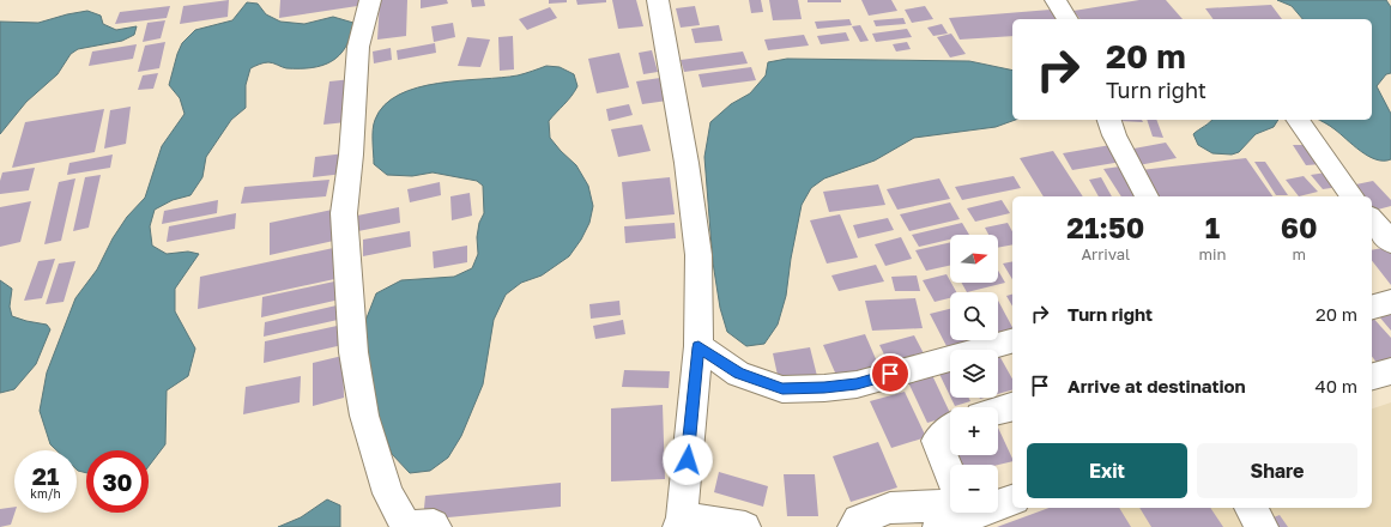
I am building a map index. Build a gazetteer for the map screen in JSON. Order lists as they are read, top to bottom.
{
  "north": "right",
  "page": {
    "turn": ["20 m", "Turn right"],
    "eta": [
      "21:50",
      "Arrival",
      "1",
      "min",
      "60",
      "m"
    ],
    "map_buttons": ["+", "−"],
    "list": [
      {
        "name": "Turn right",
        "value": "20 m"
      },
      {
        "name": "Arrive at destination",
        "value": "40 m"
      }
    ],
    "buttons": ["Exit", "Share"],
    "speed": "21 km/h",
    "limit": "30"
  }
}
